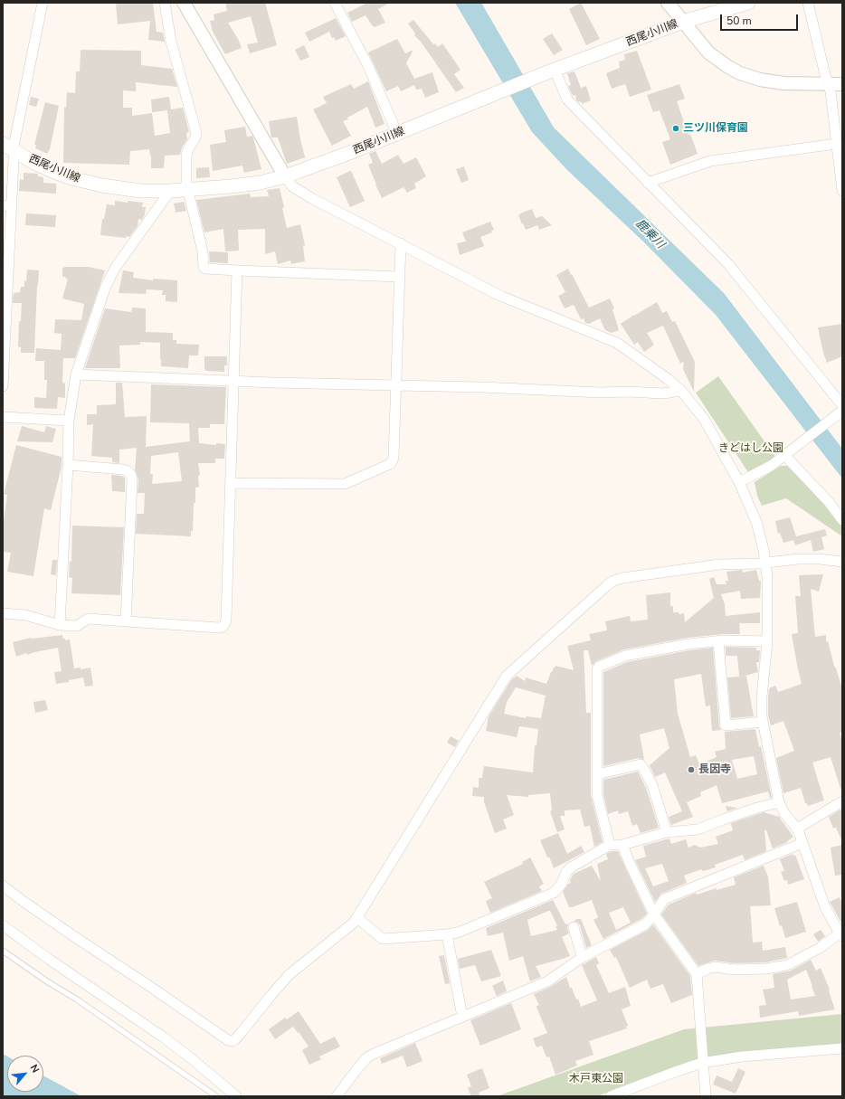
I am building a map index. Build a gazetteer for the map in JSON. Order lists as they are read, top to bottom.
{
  "streets": {
    "main road": ["西尾小川線"]
  },
  "water": ["鹿乗川"],
  "parks": ["きどはし公園", "木戸東公園"],
  "places": ["三ツ川保育園", "長因寺"],
  "scale_bar": "50 m",
  "north": "top right"
}
